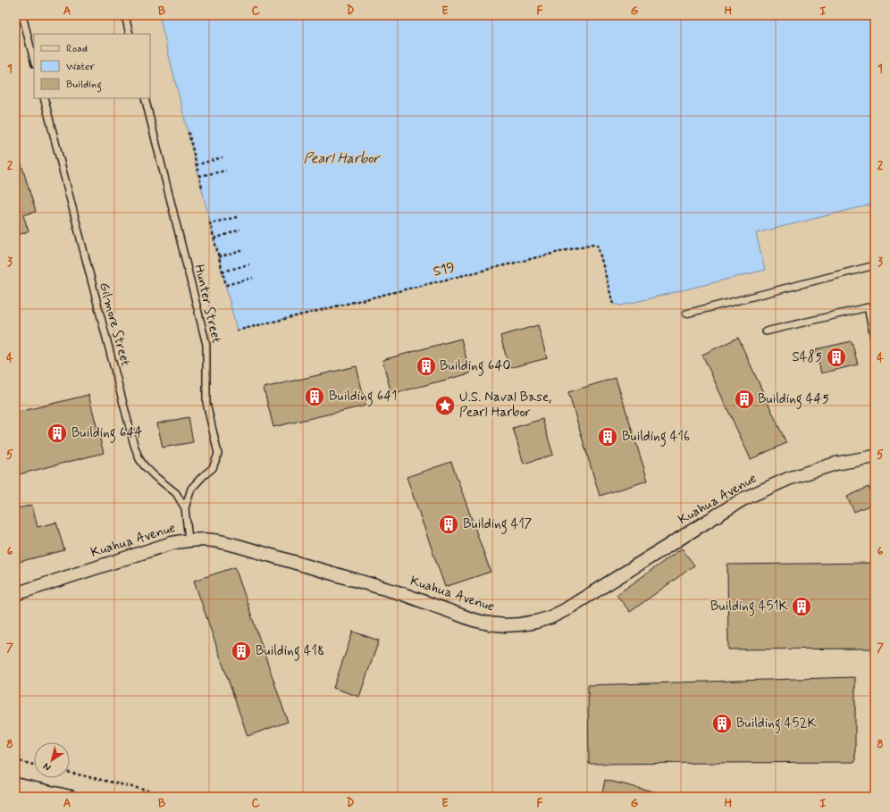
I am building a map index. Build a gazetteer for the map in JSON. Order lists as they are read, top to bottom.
{
  "streets": {
    "street": ["Kuahua Avenue"],
    "lane": ["Hunter Street", "Gilmore Street"],
    "path": ["S19"]
  },
  "crossings": [
    ["Hunter Street", "Gilmore Street"],
    ["Gilmore Street", "Kuahua Avenue"]
  ],
  "water": ["Pearl Harbor"],
  "places": {
    "building": [
      "S485",
      "Building 640",
      "Building 641",
      "Building 445",
      "Building 644",
      "Building 416",
      "Building 417",
      "Building 451K",
      "Building 418",
      "Building 452K"
    ],
    "place": ["U.S. Naval Base, Pearl Harbor"]
  },
  "legend": ["Road", "Water", "Building"],
  "north": "bottom left",
  "grid": {
    "columns": [
      "A",
      "B",
      "C",
      "D",
      "E",
      "F",
      "G",
      "H",
      "I"
    ],
    "rows": [
      "1",
      "2",
      "3",
      "4",
      "5",
      "6",
      "7",
      "8"
    ]
  }
}
